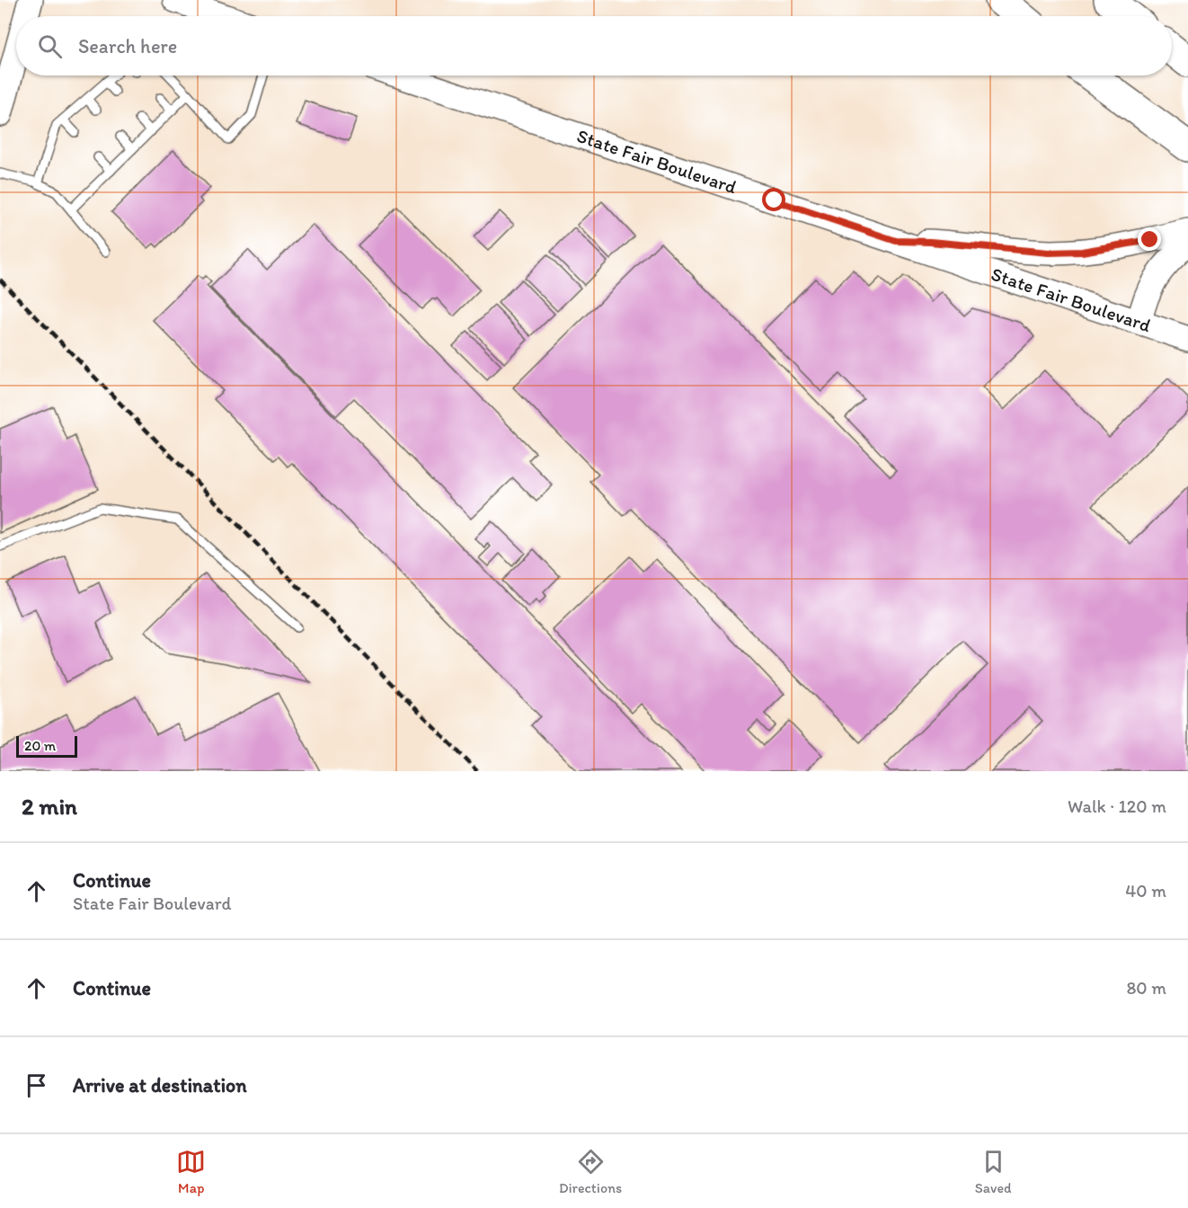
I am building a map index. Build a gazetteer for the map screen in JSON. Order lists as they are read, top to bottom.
{
  "streets": {
    "main road": ["State Fair Boulevard"]
  },
  "scale_bar": "20 m",
  "page": {
    "search": "Search here",
    "scale": "20 m",
    "heading": ["2 min", "Walk · 120 m"],
    "list": [
      ["Continue", "State Fair Boulevard", "40 m"],
      ["Continue", "80 m"],
      "Arrive at destination"
    ],
    "nav": ["Map", "Directions", "Saved"]
  }
}
